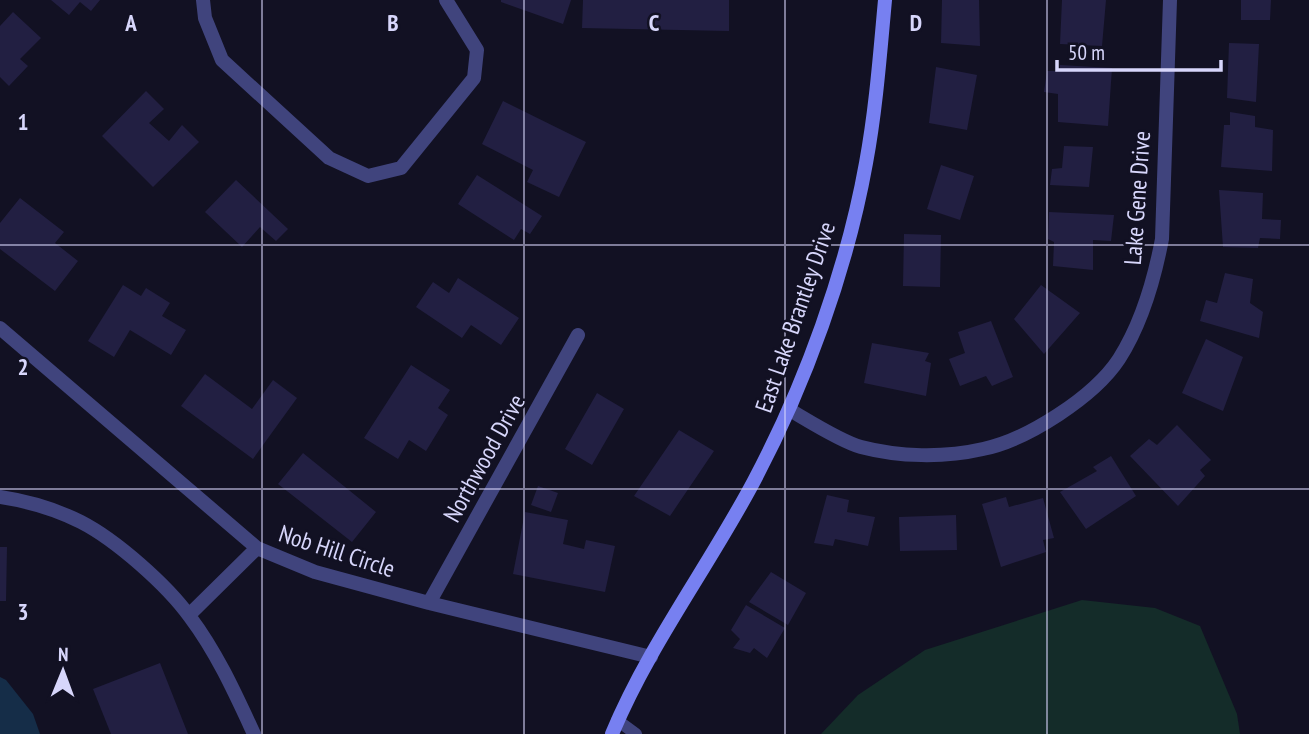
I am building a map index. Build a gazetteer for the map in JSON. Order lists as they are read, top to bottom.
{
  "streets": {
    "street": [
      "Lake Gene Drive",
      "East Lake Brantley Drive",
      "Northwood Drive",
      "Nob Hill Circle"
    ]
  },
  "crossings": [
    ["Lake Gene Drive", "East Lake Brantley Drive"],
    ["East Lake Brantley Drive", "Nob Hill Circle"],
    ["Northwood Drive", "Nob Hill Circle"]
  ],
  "scale_bar": "50 m",
  "north": "top",
  "grid": {
    "columns": [
      "A",
      "B",
      "C",
      "D"
    ],
    "rows": ["1", "2", "3"]
  }
}
